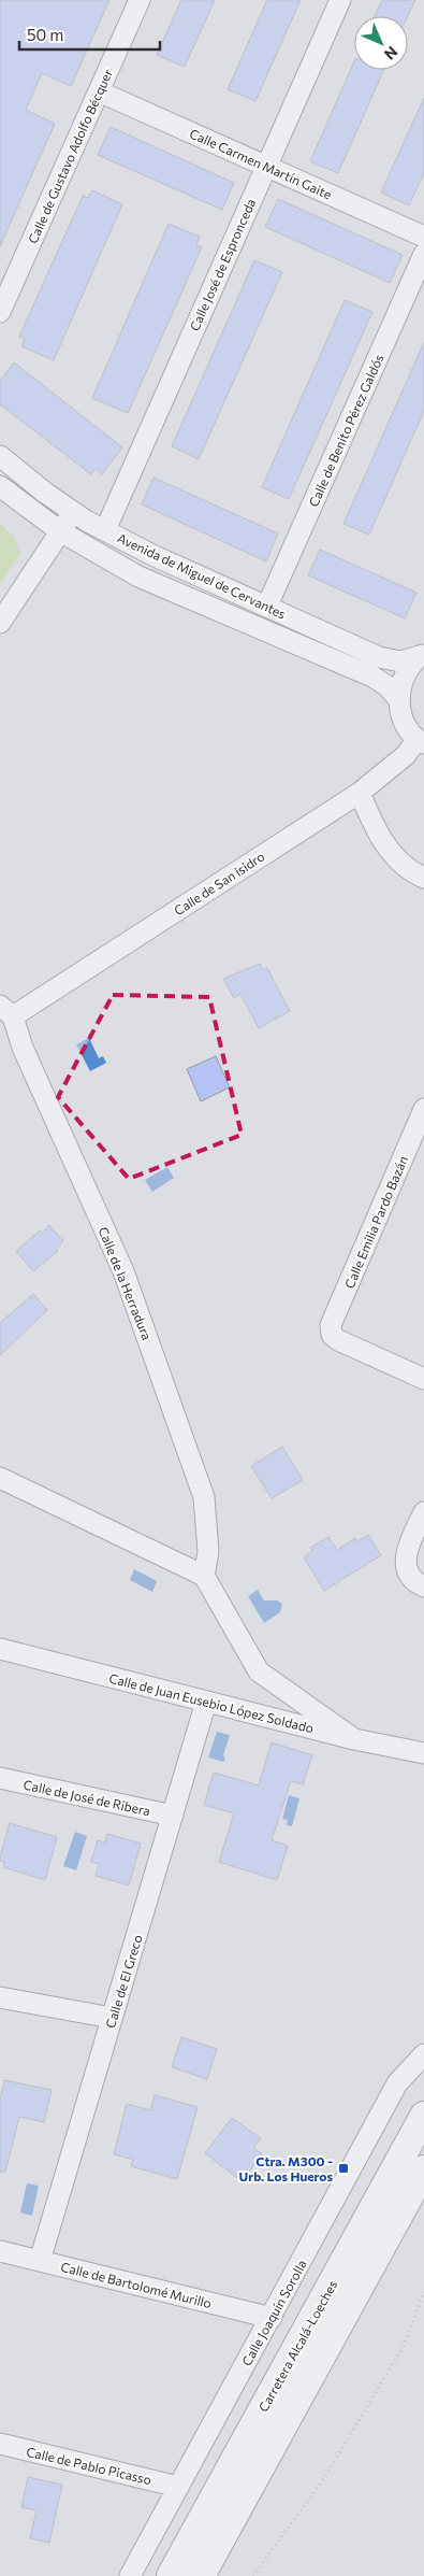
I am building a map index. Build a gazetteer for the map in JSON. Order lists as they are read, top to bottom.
{
  "streets": {
    "main road": ["Carretera Alcalá-Loeches"],
    "street": [
      "Calle de Gustavo Adolfo Bécquer",
      "Calle Carmen Martín Gaite",
      "Calle José de Espronceda",
      "Calle de Benito Pérez Galdós",
      "Avenida de Miguel de Cervantes",
      "Calle de San isidro",
      "Calle Emilia Pardo Bazán",
      "Calle de la Herradura",
      "Calle de Juan Eusebio López Soldado",
      "Calle de José de Ribera",
      "Calle de El Greco",
      "Calle de Bartolomé Murillo",
      "Calle Joaquín Sorolla",
      "Calle de Pablo Picasso"
    ]
  },
  "crossings": [
    ["Calle de Gustavo Adolfo Bécquer", "Calle Carmen Martín Gaite"],
    ["Calle Carmen Martín Gaite", "Calle José de Espronceda"],
    ["Calle José de Espronceda", "Avenida de Miguel de Cervantes"],
    ["Calle de Benito Pérez Galdós", "Avenida de Miguel de Cervantes"],
    ["Calle de San isidro", "Calle de la Herradura"],
    ["Calle de Juan Eusebio López Soldado", "Calle de El Greco"],
    ["Calle de José de Ribera", "Calle de El Greco"],
    ["Calle de El Greco", "Calle de Bartolomé Murillo"],
    ["Calle de Bartolomé Murillo", "Calle Joaquín Sorolla"],
    ["Calle Joaquín Sorolla", "Calle de Pablo Picasso"]
  ],
  "places": {
    "transit": ["Ctra. M300 - Urb. Los Hueros"]
  },
  "scale_bar": "50 m",
  "north": "bottom right"
}
